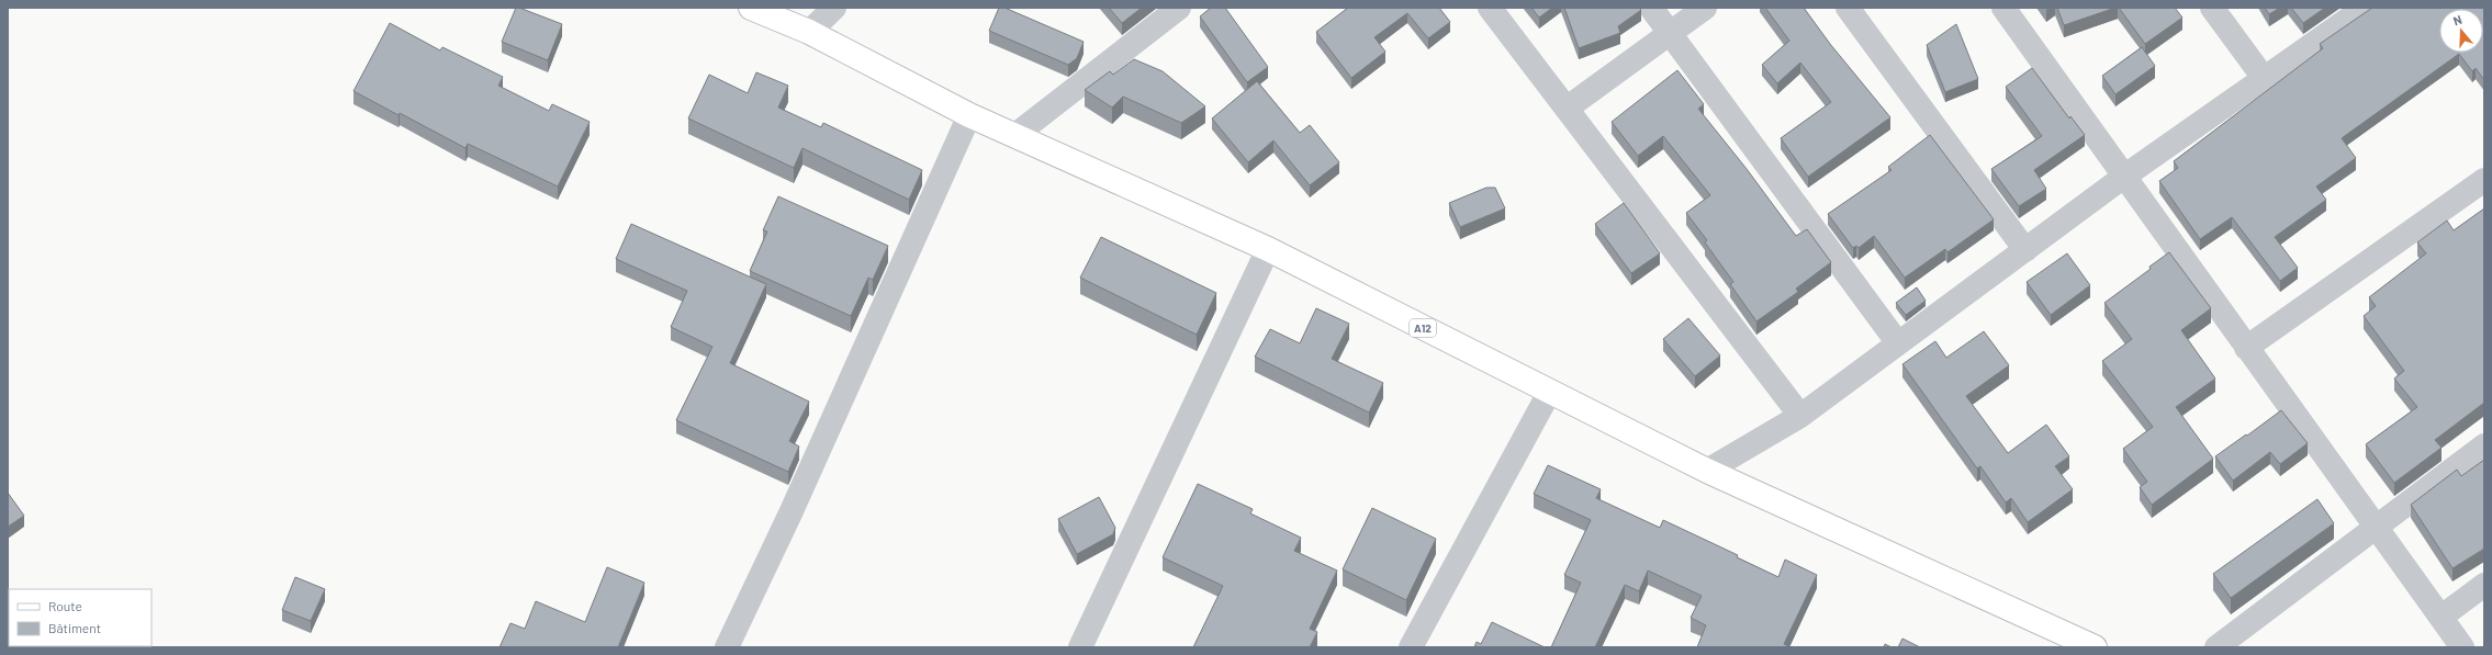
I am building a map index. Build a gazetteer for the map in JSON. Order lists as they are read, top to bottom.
{
  "streets": {
    "main road": ["A12"]
  },
  "legend": ["Route", "Bâtiment"],
  "north": "top"
}
